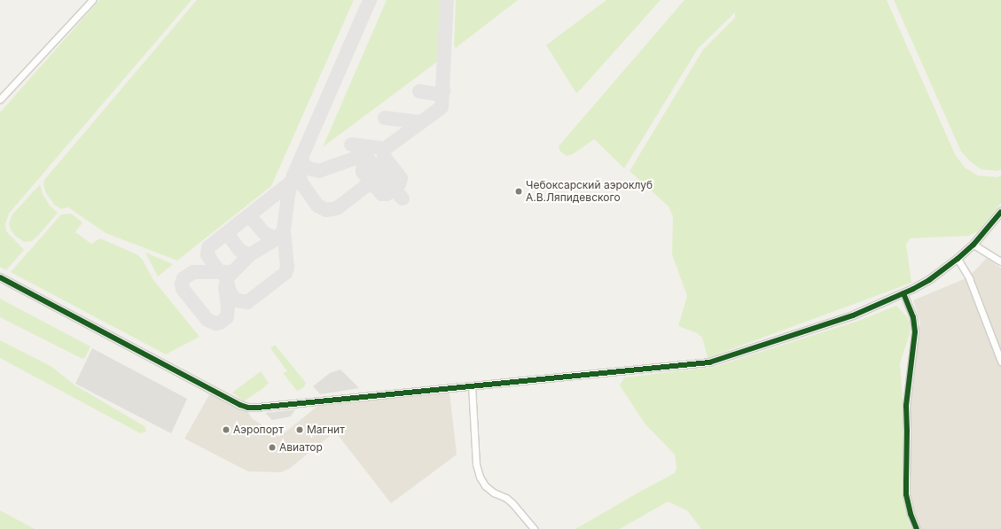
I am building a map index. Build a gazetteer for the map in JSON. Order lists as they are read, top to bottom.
{
  "places": [
    "Чебоксарский аэроклуб А.В.Ляпидевского",
    "Аэропорт",
    "Магнит",
    "Авиатор"
  ]
}
